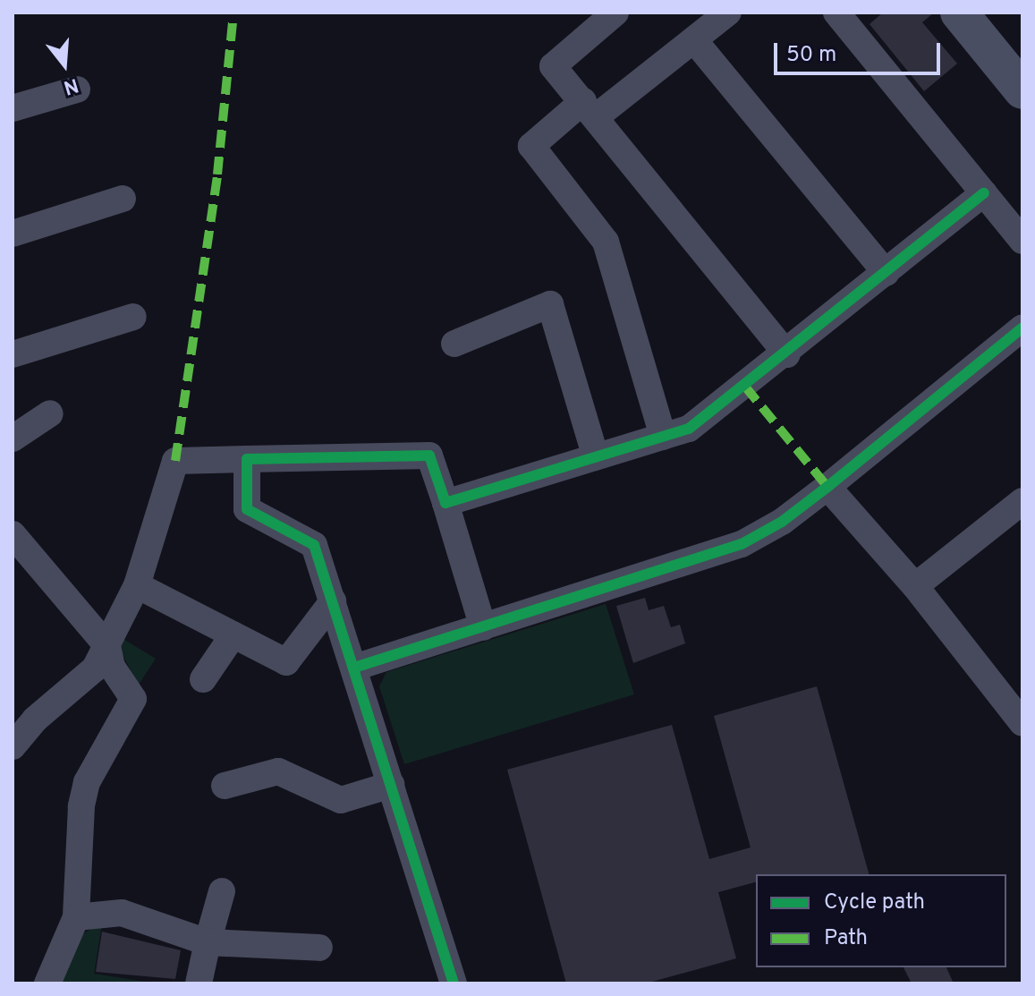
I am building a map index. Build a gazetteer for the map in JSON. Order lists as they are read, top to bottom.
{
  "legend": ["Cycle path", "Path"],
  "scale_bar": "50 m",
  "north": "bottom"
}
